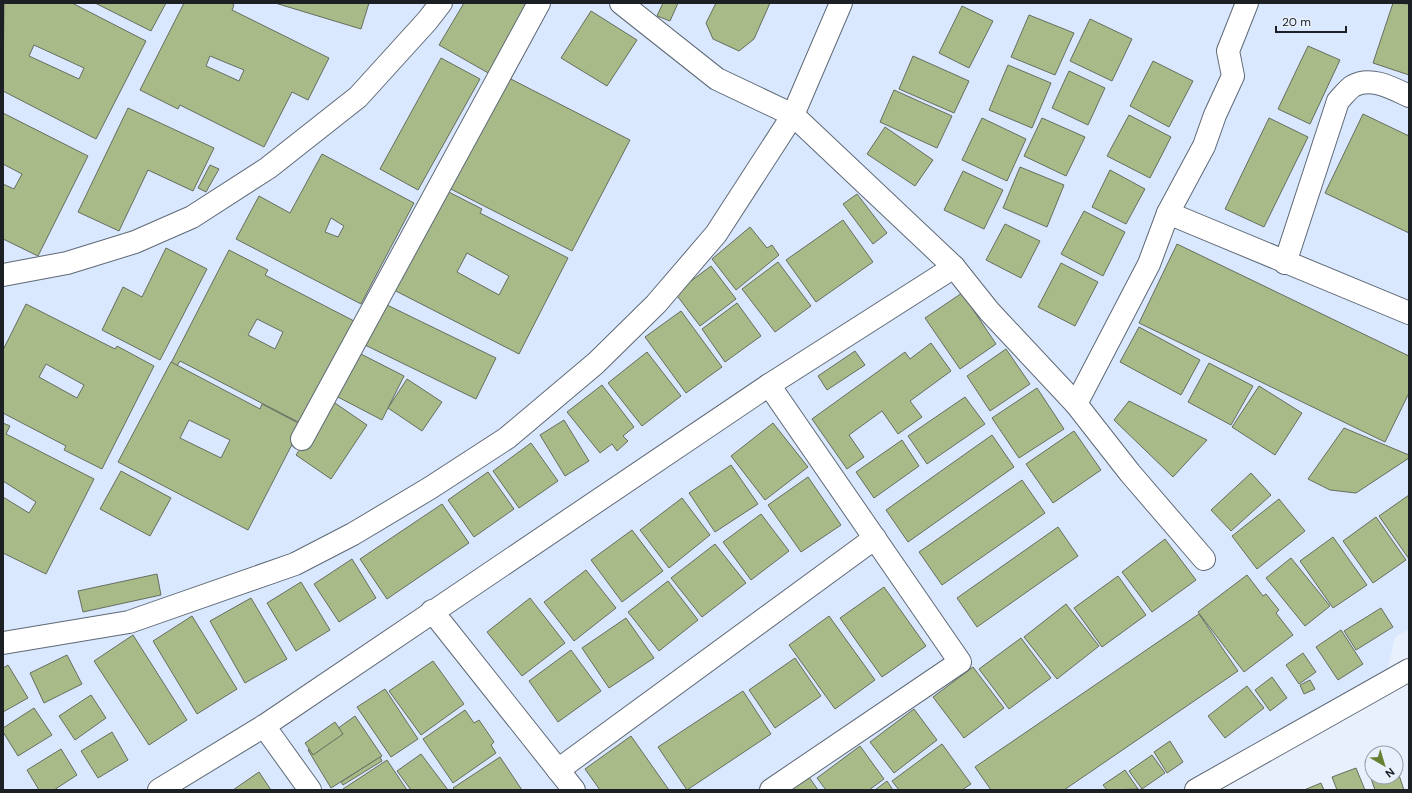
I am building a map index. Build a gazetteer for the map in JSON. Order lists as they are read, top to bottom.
{
  "scale_bar": "20 m",
  "north": "bottom right"
}
